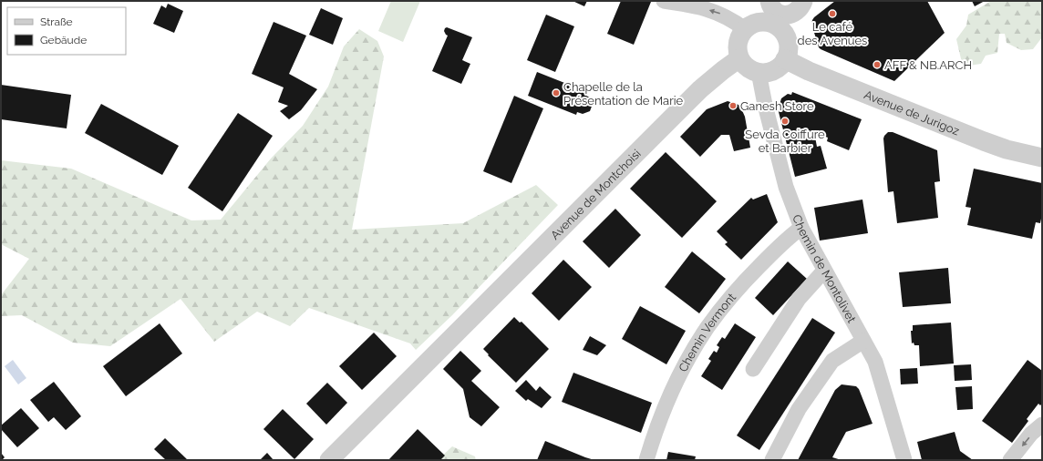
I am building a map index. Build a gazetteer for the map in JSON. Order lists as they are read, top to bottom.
{
  "streets": {
    "street": [
      "Avenue de Jurigoz",
      "Avenue de Montchoisi",
      "Chemin de Montolivet",
      "Chemin Vermont"
    ]
  },
  "crossings": [
    ["Avenue de Jurigoz", "Avenue de Montchoisi"],
    ["Avenue de Jurigoz", "Chemin de Montolivet"],
    ["Avenue de Montchoisi", "Chemin de Montolivet"],
    ["Chemin de Montolivet", "Chemin Vermont"]
  ],
  "places": [
    "Le café des Avenues",
    "AFF & NB.ARCH",
    "Chapelle de la Présentation de Marie",
    "Ganesh Store",
    "Sevda Coiffure et Barbier"
  ],
  "legend": ["Straße", "Gebäude"]
}
